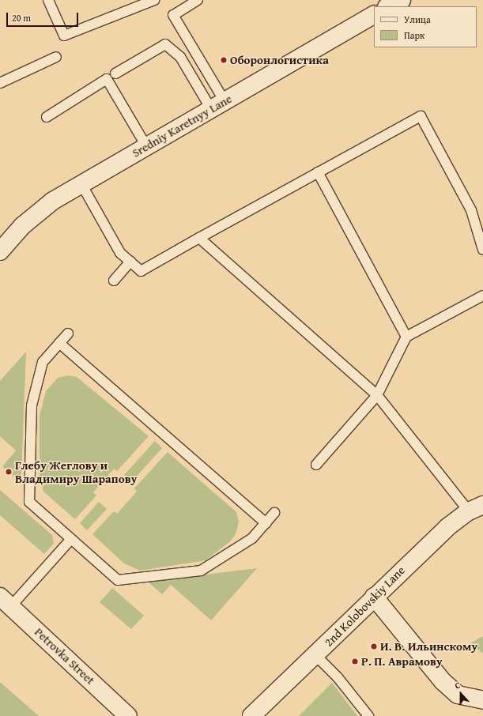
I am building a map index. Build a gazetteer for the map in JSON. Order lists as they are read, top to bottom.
{
  "streets": {
    "street": ["Sredniy Karetnyy Lane", "2nd Kolobovskiy Lane", "Petrovka Street"]
  },
  "places": [
    "Оборонлогистика",
    "Глебу Жеглову и Владимиру Шарапову",
    "И. В. Ильинскому",
    "Р. П. Аврамову"
  ],
  "legend": ["Улица", "Парк"],
  "scale_bar": "20 m",
  "north": "top"
}
